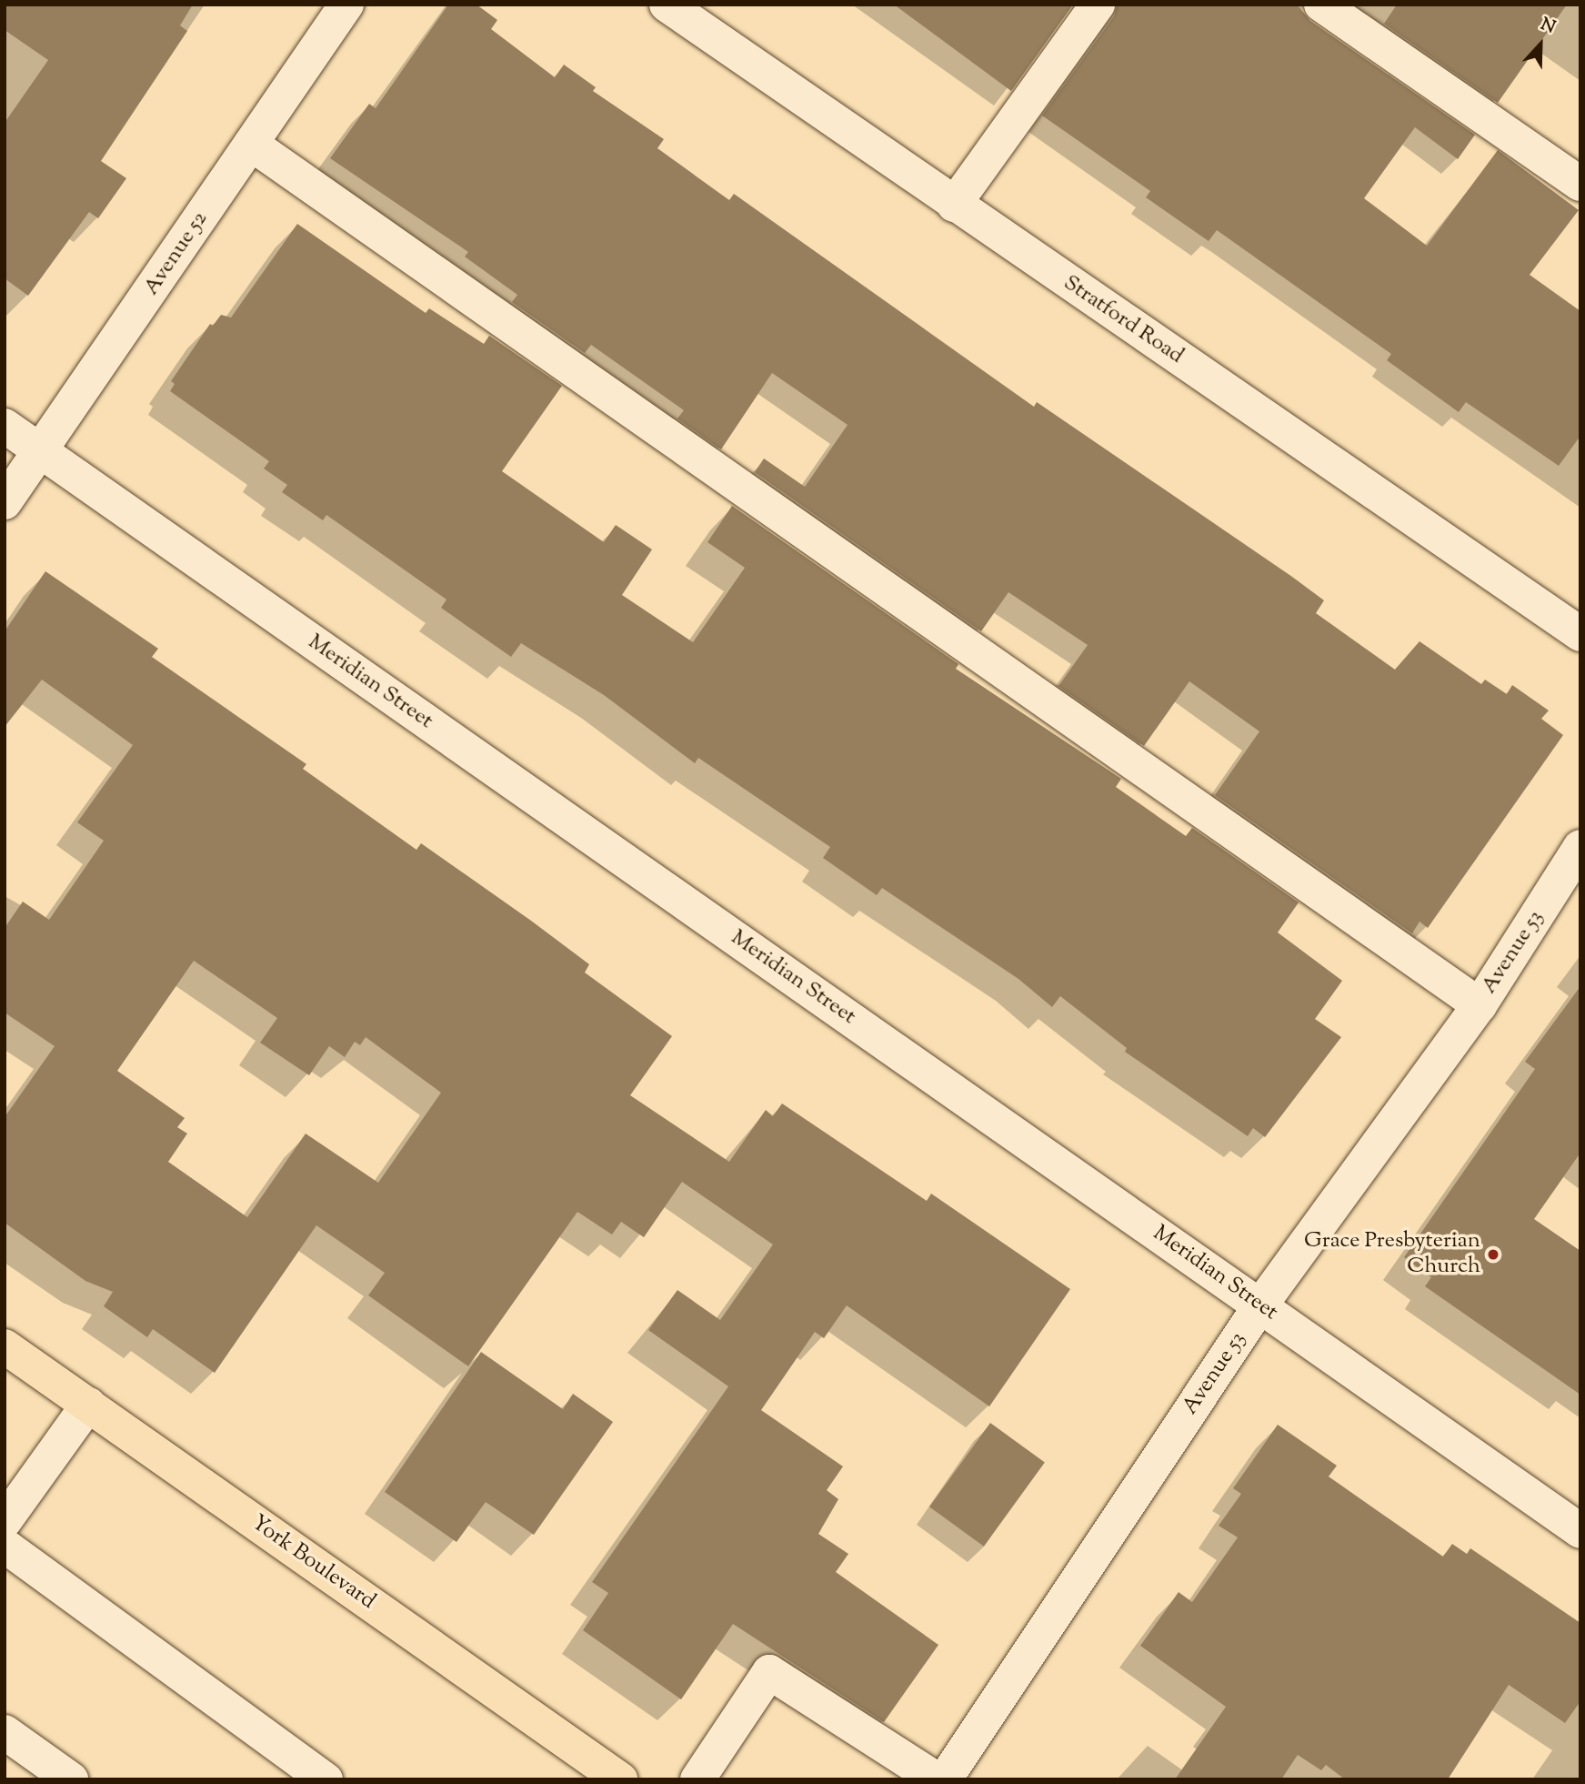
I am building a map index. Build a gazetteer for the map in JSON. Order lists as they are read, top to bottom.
{
  "streets": {
    "main road": ["York Boulevard"],
    "street": [
      "Avenue 52",
      "Stratford Road",
      "Meridian Street",
      "Avenue 53"
    ]
  },
  "crossings": [
    ["Avenue 52", "Meridian Street"],
    ["Meridian Street", "Avenue 53"]
  ],
  "places": ["Grace Presbyterian Church"],
  "north": "top"
}
